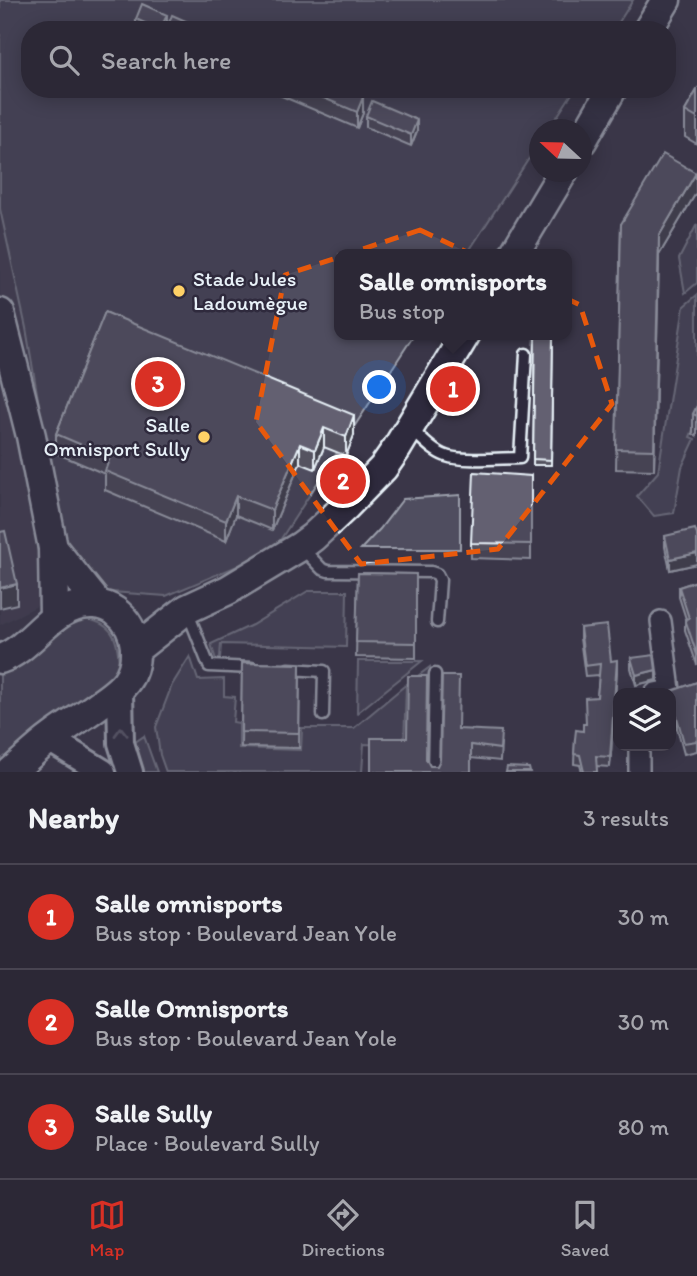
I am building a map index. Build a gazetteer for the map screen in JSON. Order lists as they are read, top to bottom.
{
  "places": ["Stade Jules Ladoumègue", "Salle Omnisport Sully"],
  "north": "left",
  "page": {
    "search": "Search here",
    "popup": ["Salle omnisports", "Bus stop"],
    "pins": ["3", "1", "2"],
    "heading": ["Nearby", "3 results"],
    "list": [
      {
        "mark": "1",
        "name": "Salle omnisports",
        "note": "Bus stop · Boulevard Jean Yole",
        "value": "30 m"
      },
      {
        "mark": "2",
        "name": "Salle Omnisports",
        "note": "Bus stop · Boulevard Jean Yole",
        "value": "30 m"
      },
      {
        "mark": "3",
        "name": "Salle Sully",
        "note": "Place · Boulevard Sully",
        "value": "80 m"
      }
    ],
    "nav": ["Map", "Directions", "Saved"]
  }
}
